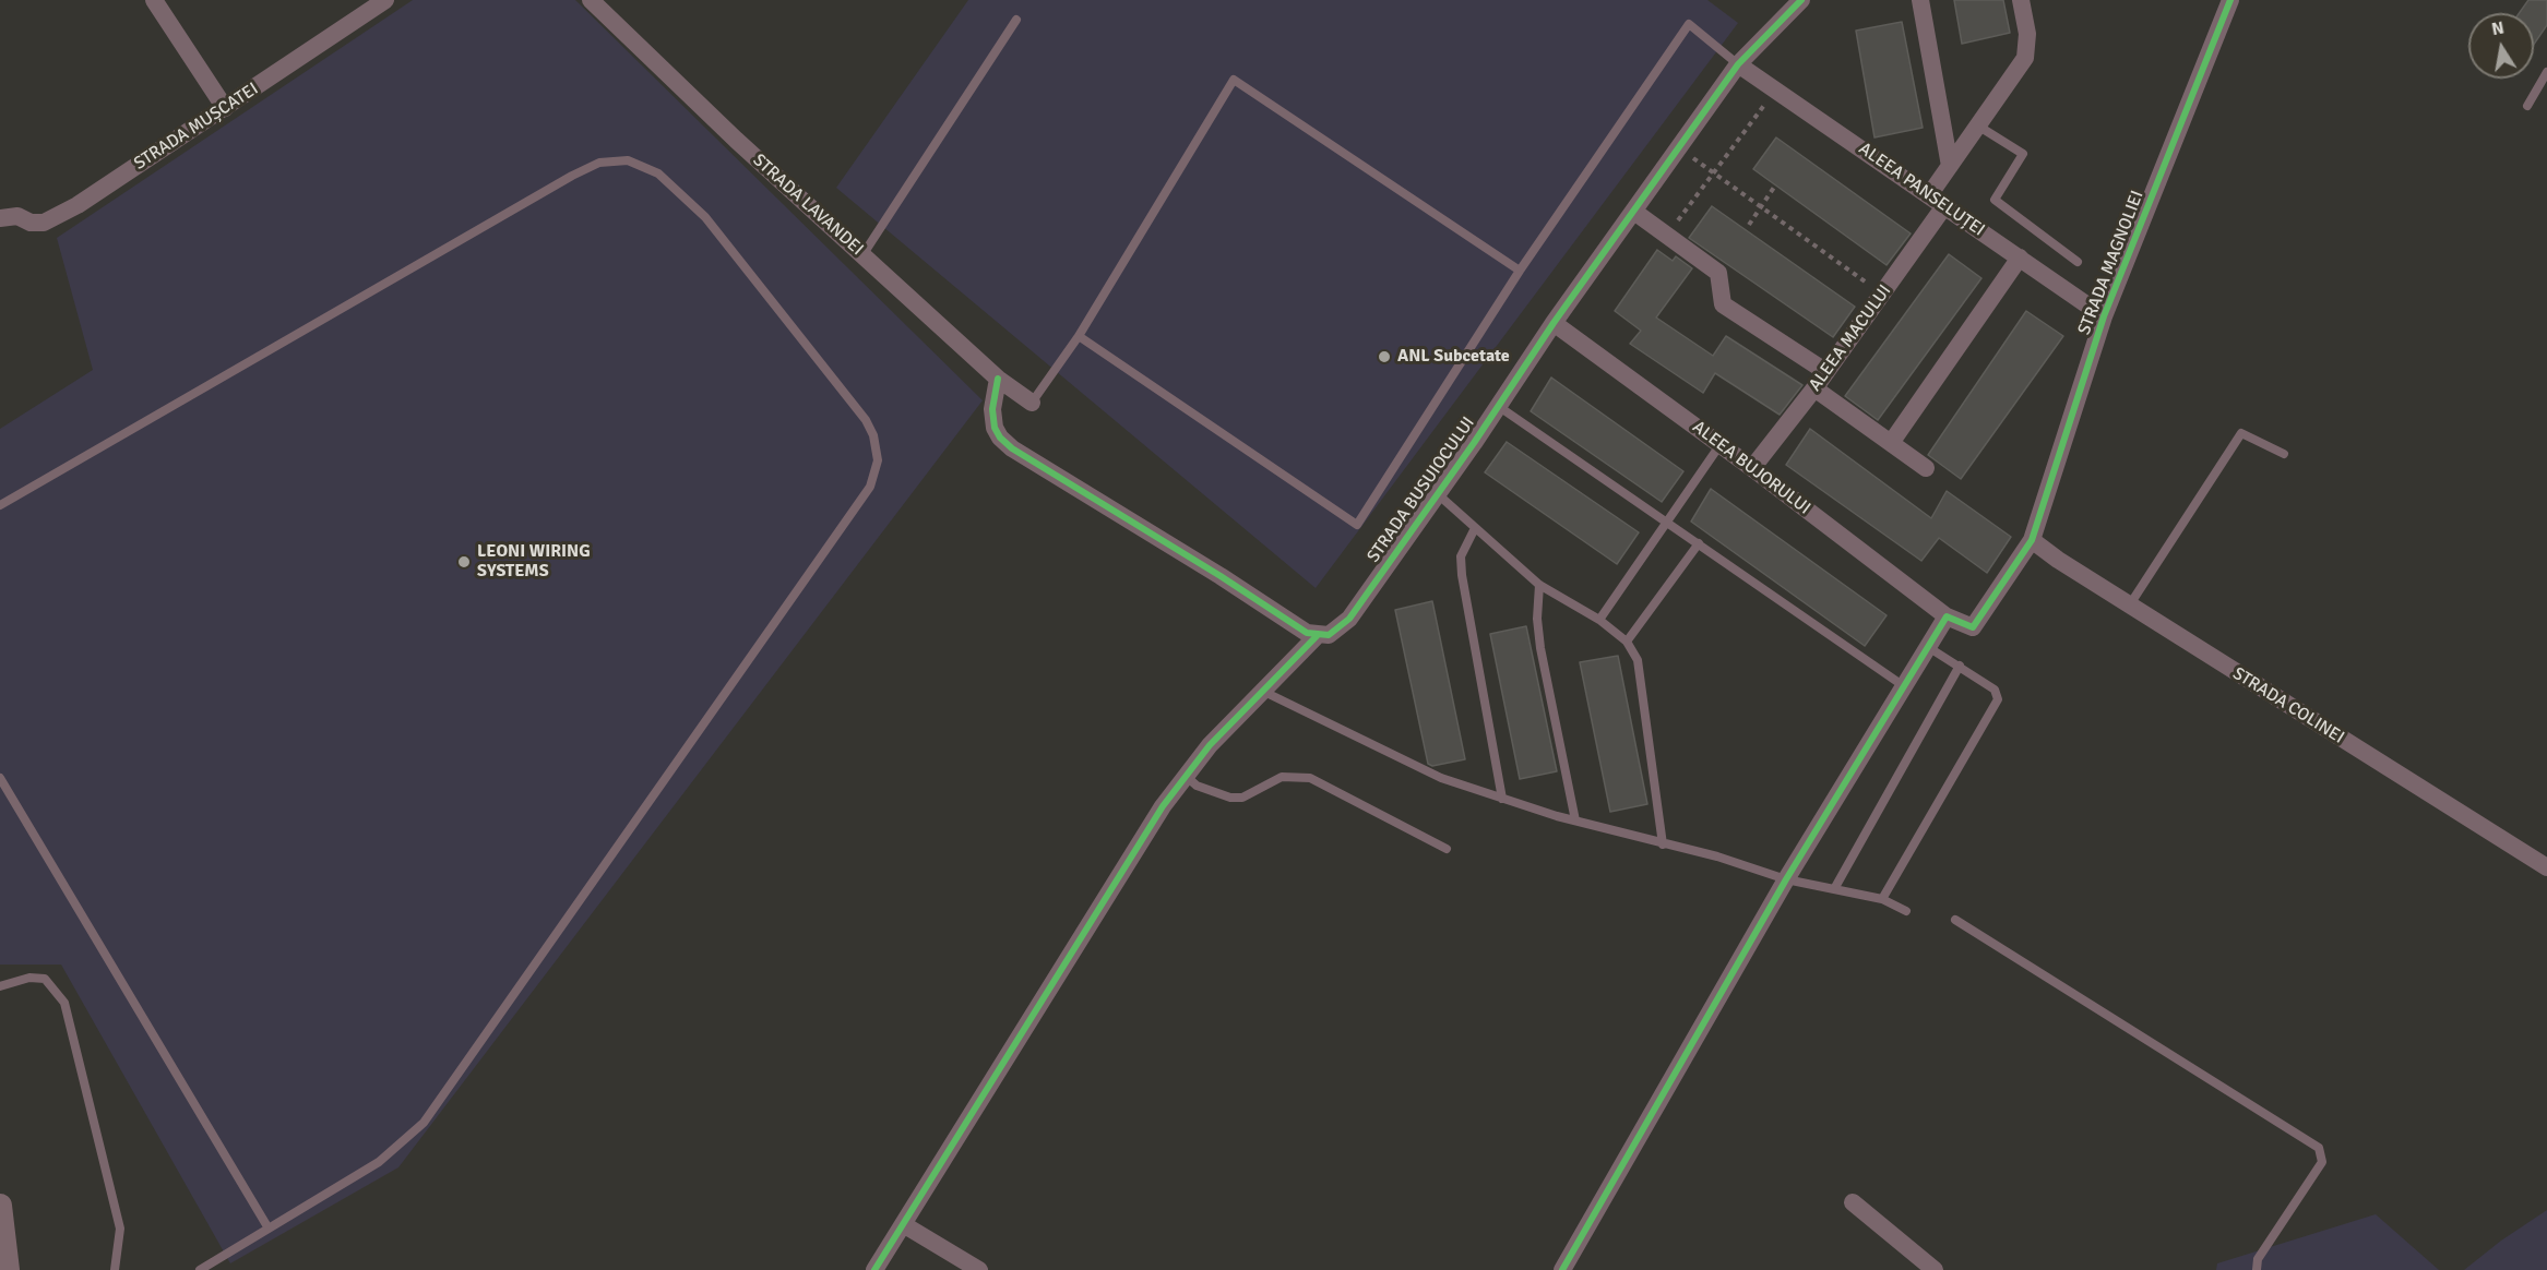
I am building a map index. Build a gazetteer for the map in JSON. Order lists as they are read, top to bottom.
{
  "streets": {
    "street": [
      "STRADA MUȘCATEI",
      "ALEEA PANSELUȚEI",
      "STRADA LAVANDEI",
      "STRADA MAGNOLIEI",
      "ALEEA MACULUI",
      "ALEEA BUJORULUI",
      "STRADA BUSUIOCULUI",
      "STRADA COLINEI"
    ]
  },
  "crossings": [
    ["ALEEA PANSELUȚEI", "STRADA MAGNOLIEI"],
    ["ALEEA PANSELUȚEI", "ALEEA MACULUI"],
    ["ALEEA PANSELUȚEI", "STRADA BUSUIOCULUI"],
    ["STRADA MAGNOLIEI", "ALEEA BUJORULUI"],
    ["STRADA MAGNOLIEI", "STRADA COLINEI"],
    ["ALEEA MACULUI", "ALEEA BUJORULUI"],
    ["ALEEA BUJORULUI", "STRADA BUSUIOCULUI"]
  ],
  "places": ["ANL Subcetate", "LEONI WIRING SYSTEMS"],
  "north": "top"
}
